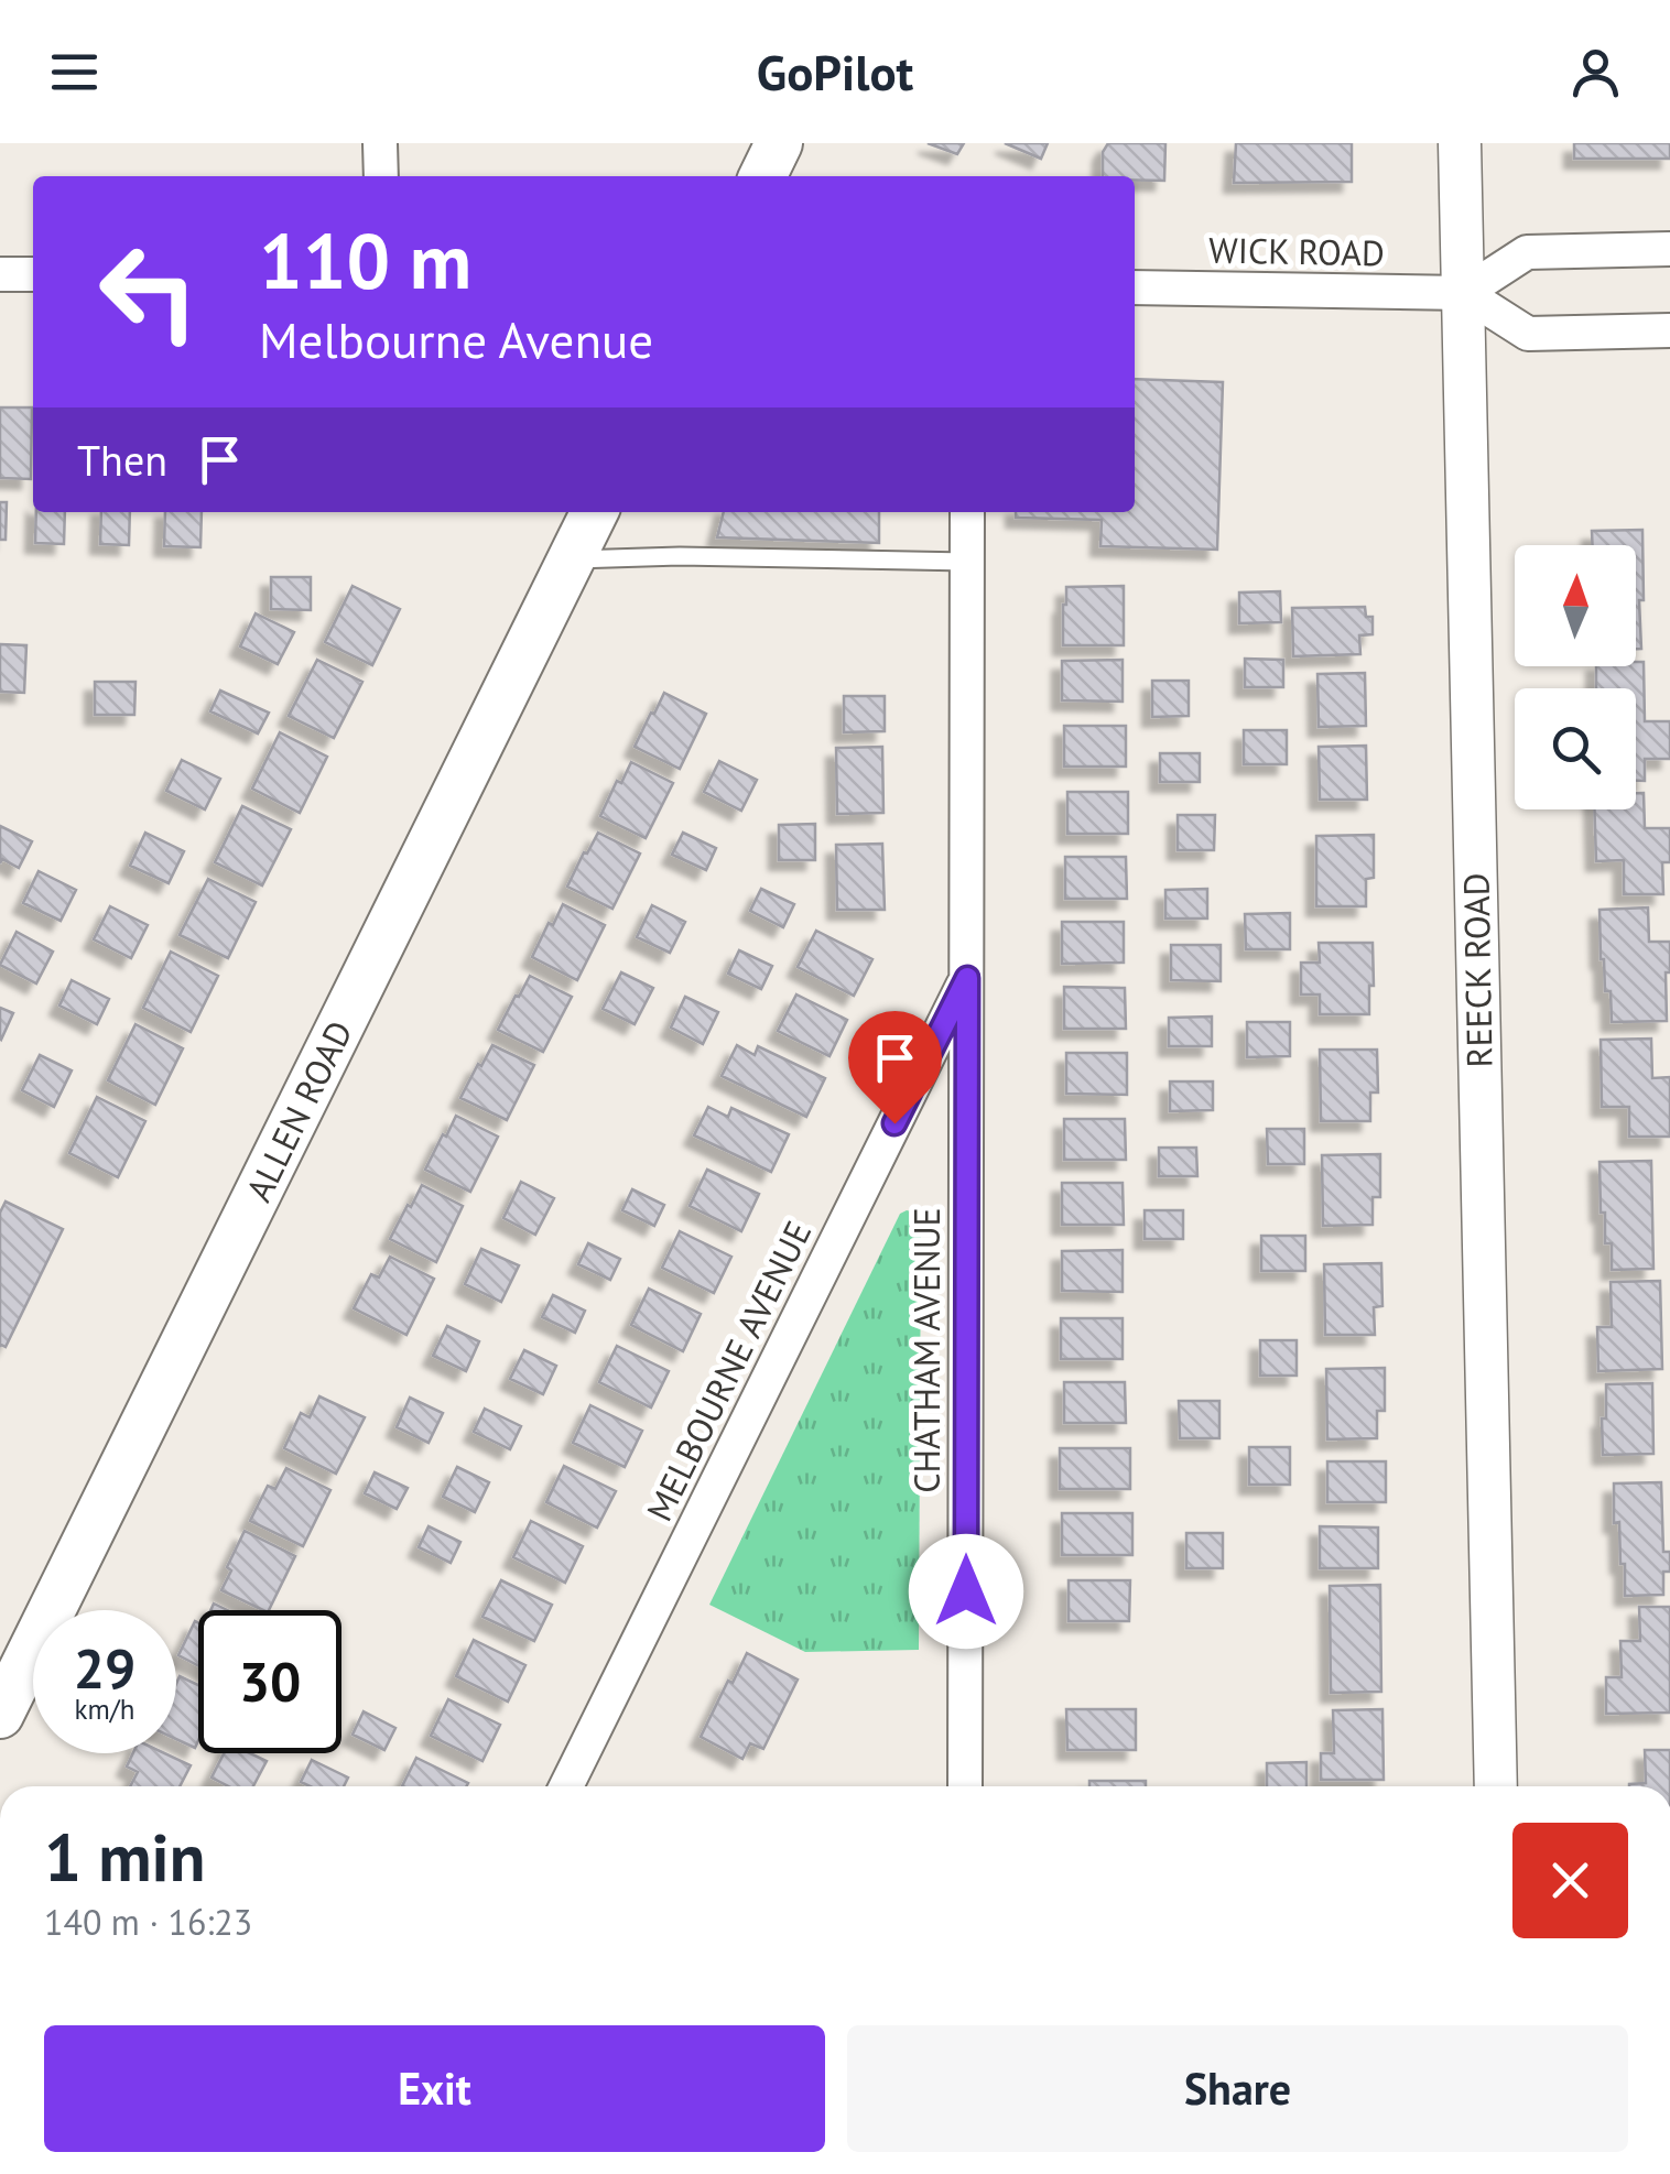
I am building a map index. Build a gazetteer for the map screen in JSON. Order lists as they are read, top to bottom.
{
  "streets": {
    "main road": ["ALLEN ROAD"],
    "street": [
      "WICK ROAD",
      "REECK ROAD",
      "CHATHAM AVENUE",
      "MELBOURNE AVENUE"
    ]
  },
  "crossings": [
    ["WICK ROAD", "REECK ROAD"],
    ["CHATHAM AVENUE", "MELBOURNE AVENUE"]
  ],
  "north": "top",
  "page": {
    "header": "GoPilot",
    "turn": ["110 m", "Melbourne Avenue"],
    "then": "Then",
    "speed": "29 km/h",
    "limit": "30",
    "heading": ["1 min", "140 m · 16:23"],
    "buttons": ["Exit", "Share"]
  }
}
